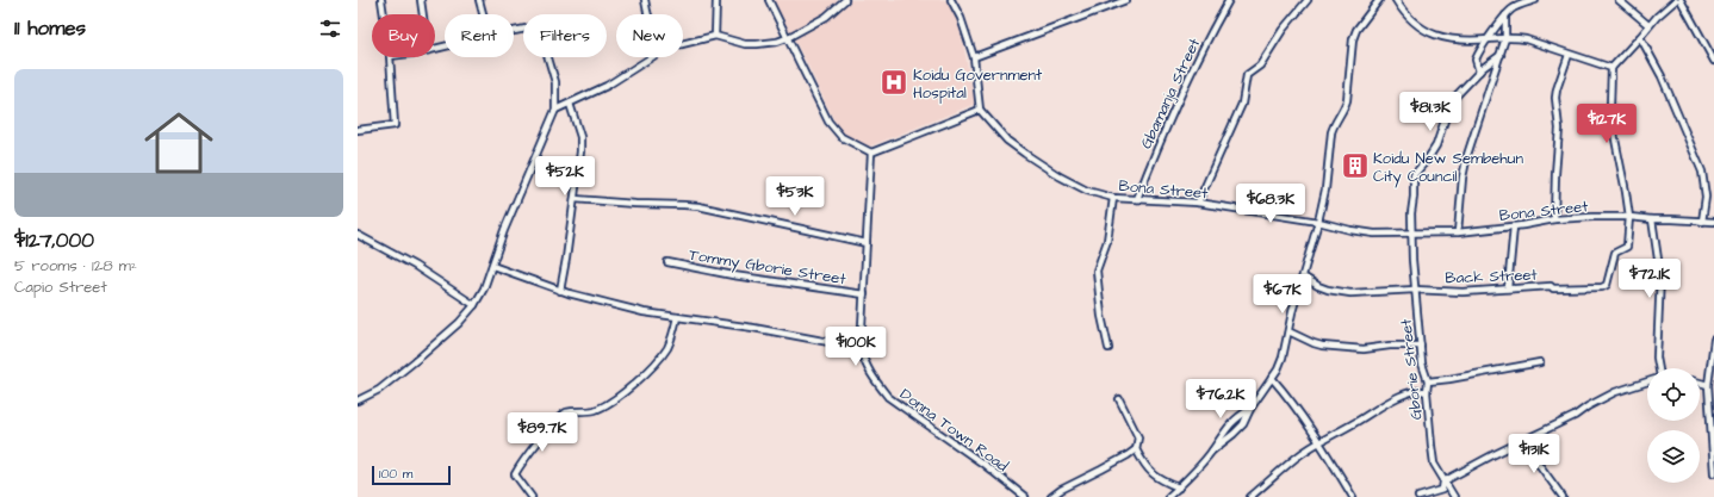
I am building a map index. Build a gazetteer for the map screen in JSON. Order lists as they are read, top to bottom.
{
  "streets": {
    "street": [
      "Gbamanja Street",
      "Bona Street",
      "Tommy Gborie Street",
      "Back Street",
      "Gborie Street",
      "Donna Town Road"
    ]
  },
  "crossings": [
    ["Gbamanja Street", "Bona Street"],
    ["Bona Street", "Back Street"],
    ["Bona Street", "Gborie Street"],
    ["Tommy Gborie Street", "Donna Town Road"],
    ["Back Street", "Gborie Street"]
  ],
  "places": {
    "hospital": ["Koidu Government Hospital"],
    "building": ["Koidu New Sembehun City Council"]
  },
  "scale_bar": "100 m",
  "page": {
    "heading": "11 homes",
    "chip": [
      "Buy",
      "Rent",
      "Filters",
      "New"
    ],
    "list": [
      {
        "name": "$127,000",
        "note": "5 rooms · 128 m² · Capio Street"
      }
    ],
    "price": [
      "$81.3K",
      "$127K",
      "$52K",
      "$53K",
      "$68.3K",
      "$72.1K",
      "$67K",
      "$100K",
      "$76.2K",
      "$89.7K",
      "$131K"
    ],
    "scale": "100 m"
  }
}
